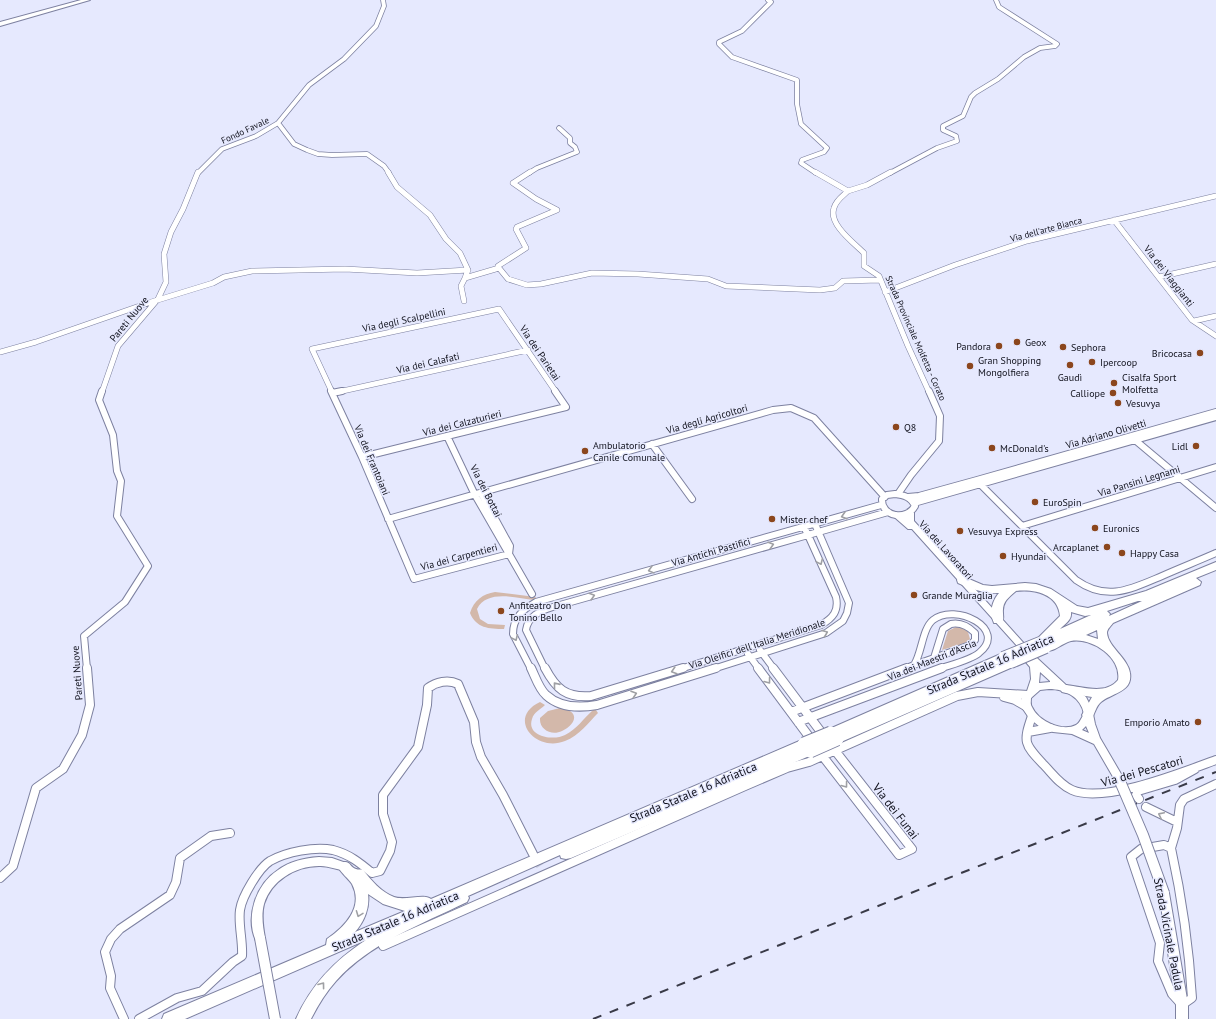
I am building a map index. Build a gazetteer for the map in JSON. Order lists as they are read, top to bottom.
{
  "streets": {
    "highway": ["Strada Statale 16 Adriatica"],
    "main road": ["Via dei Lavoratori", "Strada Vicinale Padula"],
    "street": [
      "Fondo Favale",
      "Via dell'arte Bianca",
      "Via dei Viaggianti",
      "Pareti Nuove",
      "Via degli Scalpellini",
      "Strada Provinciale Molfetta - Corato",
      "Via dei Parietai",
      "Via dei Calafati",
      "Via degli Agricoltori",
      "Via dei Calzaturieri",
      "Via Adriano Olivetti",
      "Via dei Frantoiani",
      "Via Pansini Legnami",
      "Via dei Bottai",
      "Via Antichi Pastifici",
      "Via dei Carpentieri",
      "Via Oleifici dell'Italia Meridionale",
      "Via dei Maestri d’Ascia",
      "Via dei Pescatori",
      "Via dei Funai"
    ]
  },
  "crossings": [
    ["Fondo Favale", "Pareti Nuove"],
    ["Via dell'arte Bianca", "Via dei Viaggianti"],
    ["Via dell'arte Bianca", "Strada Provinciale Molfetta - Corato"],
    ["Via degli Scalpellini", "Via dei Parietai"],
    ["Via degli Scalpellini", "Via dei Frantoiani"],
    ["Via dei Parietai", "Via dei Calafati"],
    ["Via dei Parietai", "Via dei Calzaturieri"],
    ["Via dei Calafati", "Via dei Frantoiani"],
    ["Via degli Agricoltori", "Via dei Frantoiani"],
    ["Via degli Agricoltori", "Via dei Bottai"],
    ["Via dei Calzaturieri", "Via dei Frantoiani"],
    ["Via dei Calzaturieri", "Via dei Bottai"],
    ["Via dei Frantoiani", "Via dei Carpentieri"],
    ["Via dei Bottai", "Via dei Carpentieri"],
    ["Via dei Lavoratori", "Strada Vicinale Padula"],
    ["Via Antichi Pastifici", "Via Oleifici dell'Italia Meridionale"],
    ["Via Oleifici dell'Italia Meridionale", "Via dei Funai"],
    ["Via dei Maestri d’Ascia", "Via dei Funai"],
    ["Strada Statale 16 Adriatica", "Via dei Funai"],
    ["Via dei Pescatori", "Strada Vicinale Padula"]
  ],
  "places": [
    "Geox",
    "Pandora",
    "Sephora",
    "Bricocasa",
    "Ipercoop",
    "Gaudì",
    "Gran Shopping Mongolfiera",
    "Cisalfa Sport Molfetta",
    "Calliope",
    "Vesuvya",
    "Q8",
    "Lidl",
    "McDonald's",
    "Ambulatorio Canile Comunale",
    "EuroSpin",
    "Mister chef",
    "Euronics",
    "Vesuvya Express",
    "Arcaplanet",
    "Happy Casa",
    "Hyundai",
    "Grande Muraglia",
    "Anfiteatro Don Tonino Bello",
    "Emporio Amato"
  ]
}
